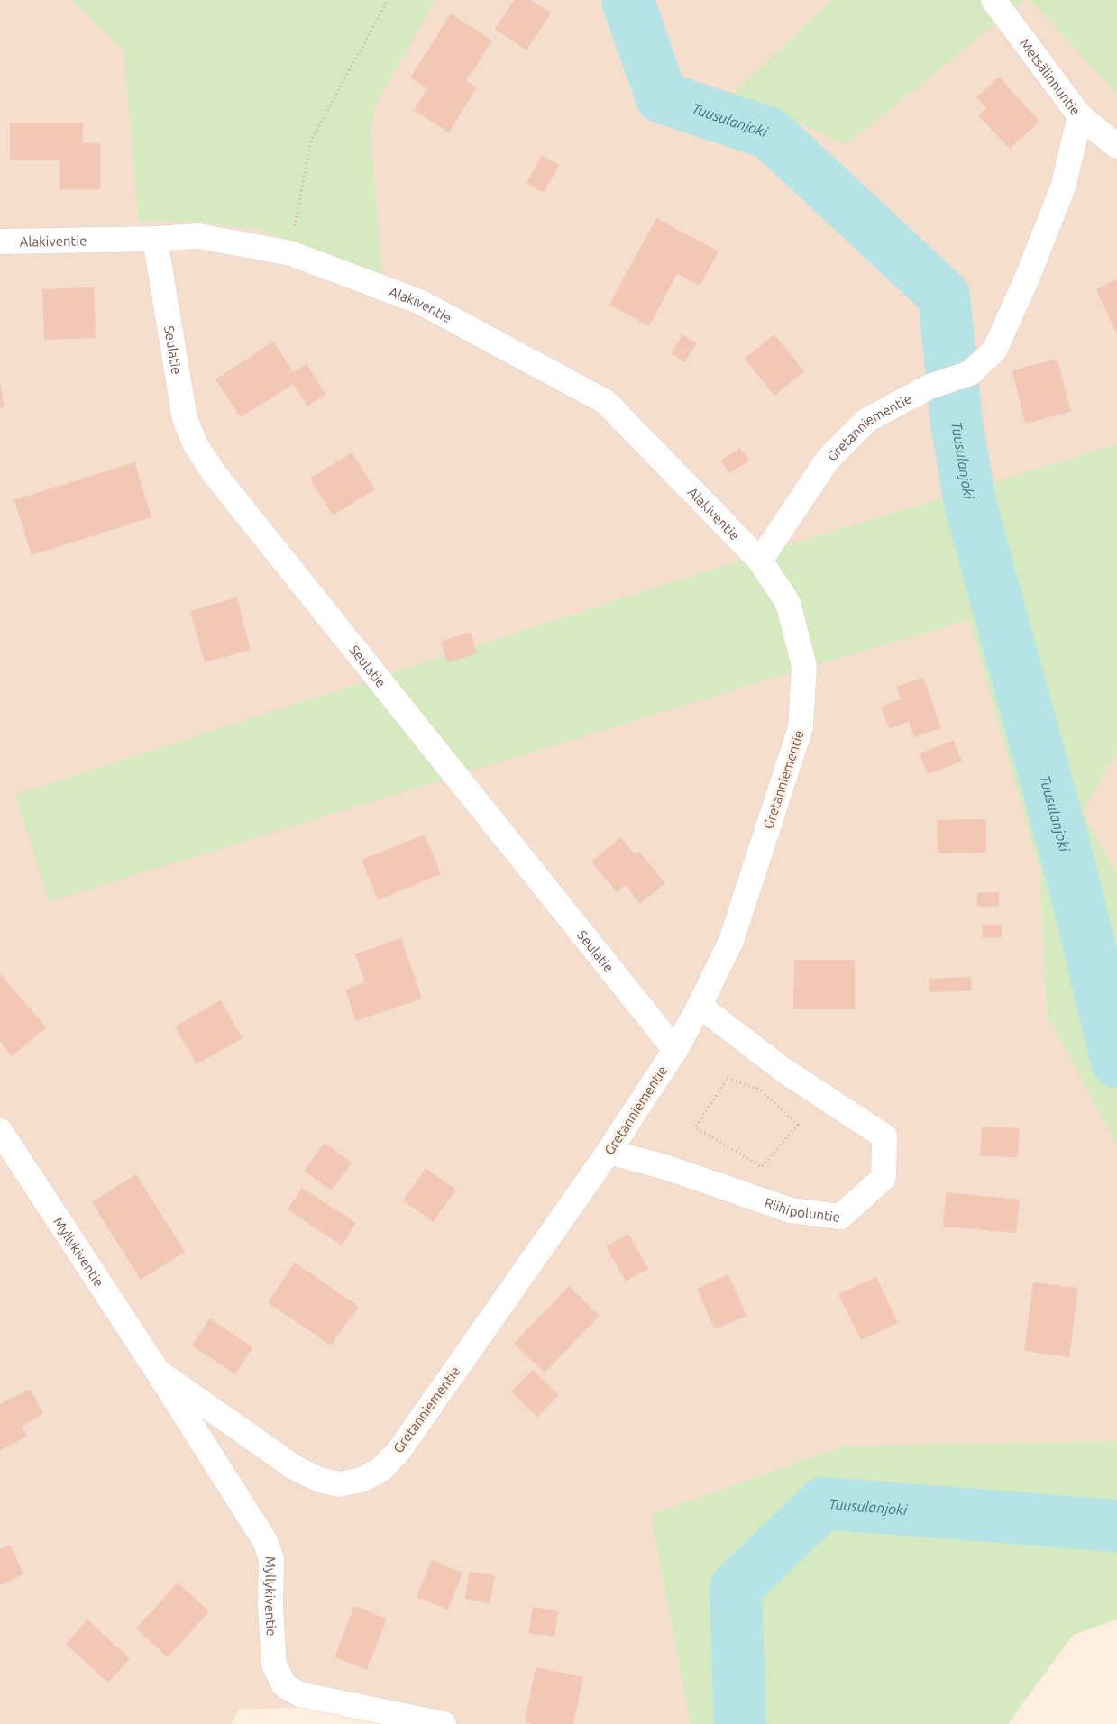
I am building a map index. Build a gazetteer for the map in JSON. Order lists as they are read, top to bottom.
{
  "streets": {
    "street": [
      "Metsälinnuntie",
      "Alakiventie",
      "Seulatie",
      "Gretanniementie",
      "Riihipoluntie",
      "Myllykiventie"
    ]
  },
  "crossings": [
    ["Metsälinnuntie", "Gretanniementie"],
    ["Alakiventie", "Seulatie"],
    ["Alakiventie", "Gretanniementie"],
    ["Seulatie", "Gretanniementie"],
    ["Gretanniementie", "Riihipoluntie"],
    ["Gretanniementie", "Myllykiventie"]
  ],
  "water": ["Tuusulanjoki"]
}
